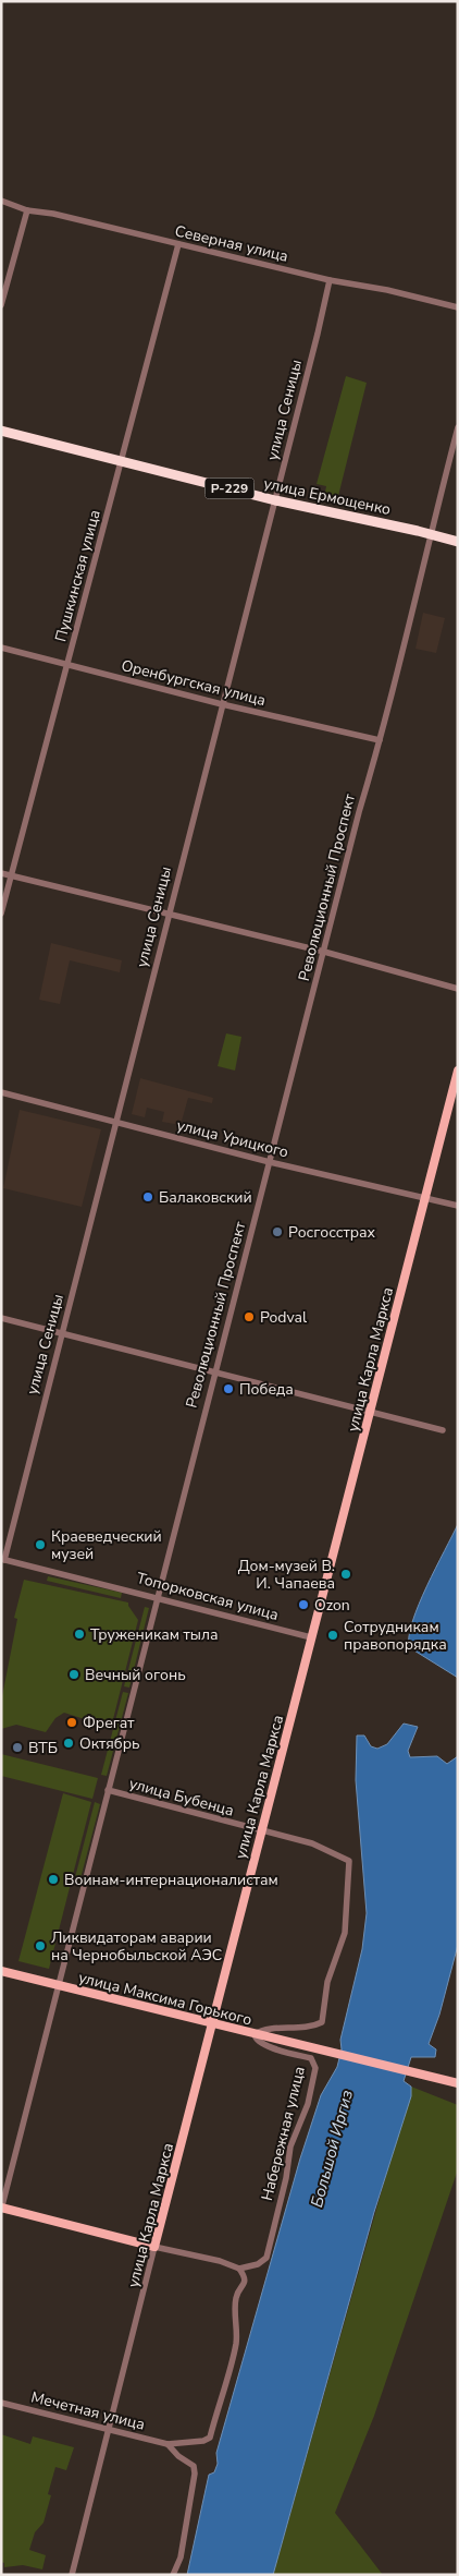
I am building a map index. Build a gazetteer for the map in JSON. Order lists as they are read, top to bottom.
{
  "streets": {
    "highway": ["Р-229", "улица Ермощенко"],
    "main road": ["улица Карла Маркса", "улица Максима Горького"],
    "street": [
      "Северная улица",
      "улица Сеницы",
      "Пушкинская улица",
      "Оренбургская улица",
      "Революционный Проспект",
      "улица Урицкого",
      "Топорковская улица",
      "улица Бубенца",
      "Набережная улица",
      "Мечетная улица"
    ]
  },
  "crossings": [
    ["Северная улица", "улица Сеницы"],
    ["Северная улица", "Пушкинская улица"],
    ["улица Сеницы", "улица Ермощенко"],
    ["улица Сеницы", "Оренбургская улица"],
    ["улица Сеницы", "улица Урицкого"],
    ["улица Сеницы", "Топорковская улица"],
    ["улица Ермощенко", "Пушкинская улица"],
    ["улица Ермощенко", "Революционный Проспект"],
    ["Пушкинская улица", "Оренбургская улица"],
    ["Оренбургская улица", "Революционный Проспект"],
    ["Революционный Проспект", "улица Урицкого"],
    ["Революционный Проспект", "Топорковская улица"],
    ["Революционный Проспект", "улица Бубенца"],
    ["Революционный Проспект", "улица Максима Горького"],
    ["улица Урицкого", "улица Карла Маркса"],
    ["улица Карла Маркса", "Топорковская улица"],
    ["улица Карла Маркса", "улица Бубенца"],
    ["улица Карла Маркса", "улица Максима Горького"],
    ["улица Карла Маркса", "Мечетная улица"],
    ["улица Бубенца", "улица Максима Горького"],
    ["улица Бубенца", "Набережная улица"],
    ["улица Максима Горького", "Набережная улица"]
  ],
  "water": ["Большой Иргиз"],
  "places": [
    "Балаковский",
    "Росгосстрах",
    "Podval",
    "Победа",
    "Краеведческий музей",
    "Дом-музей В. И. Чапаева",
    "Ozon",
    "Труженикам тыла",
    "Сотрудникам правопорядка",
    "Вечный огонь",
    "Фрегат",
    "Октябрь",
    "ВТБ",
    "Воинам-интернационалистам",
    "Ликвидаторам аварии на Чернобыльской АЭС"
  ]
}
